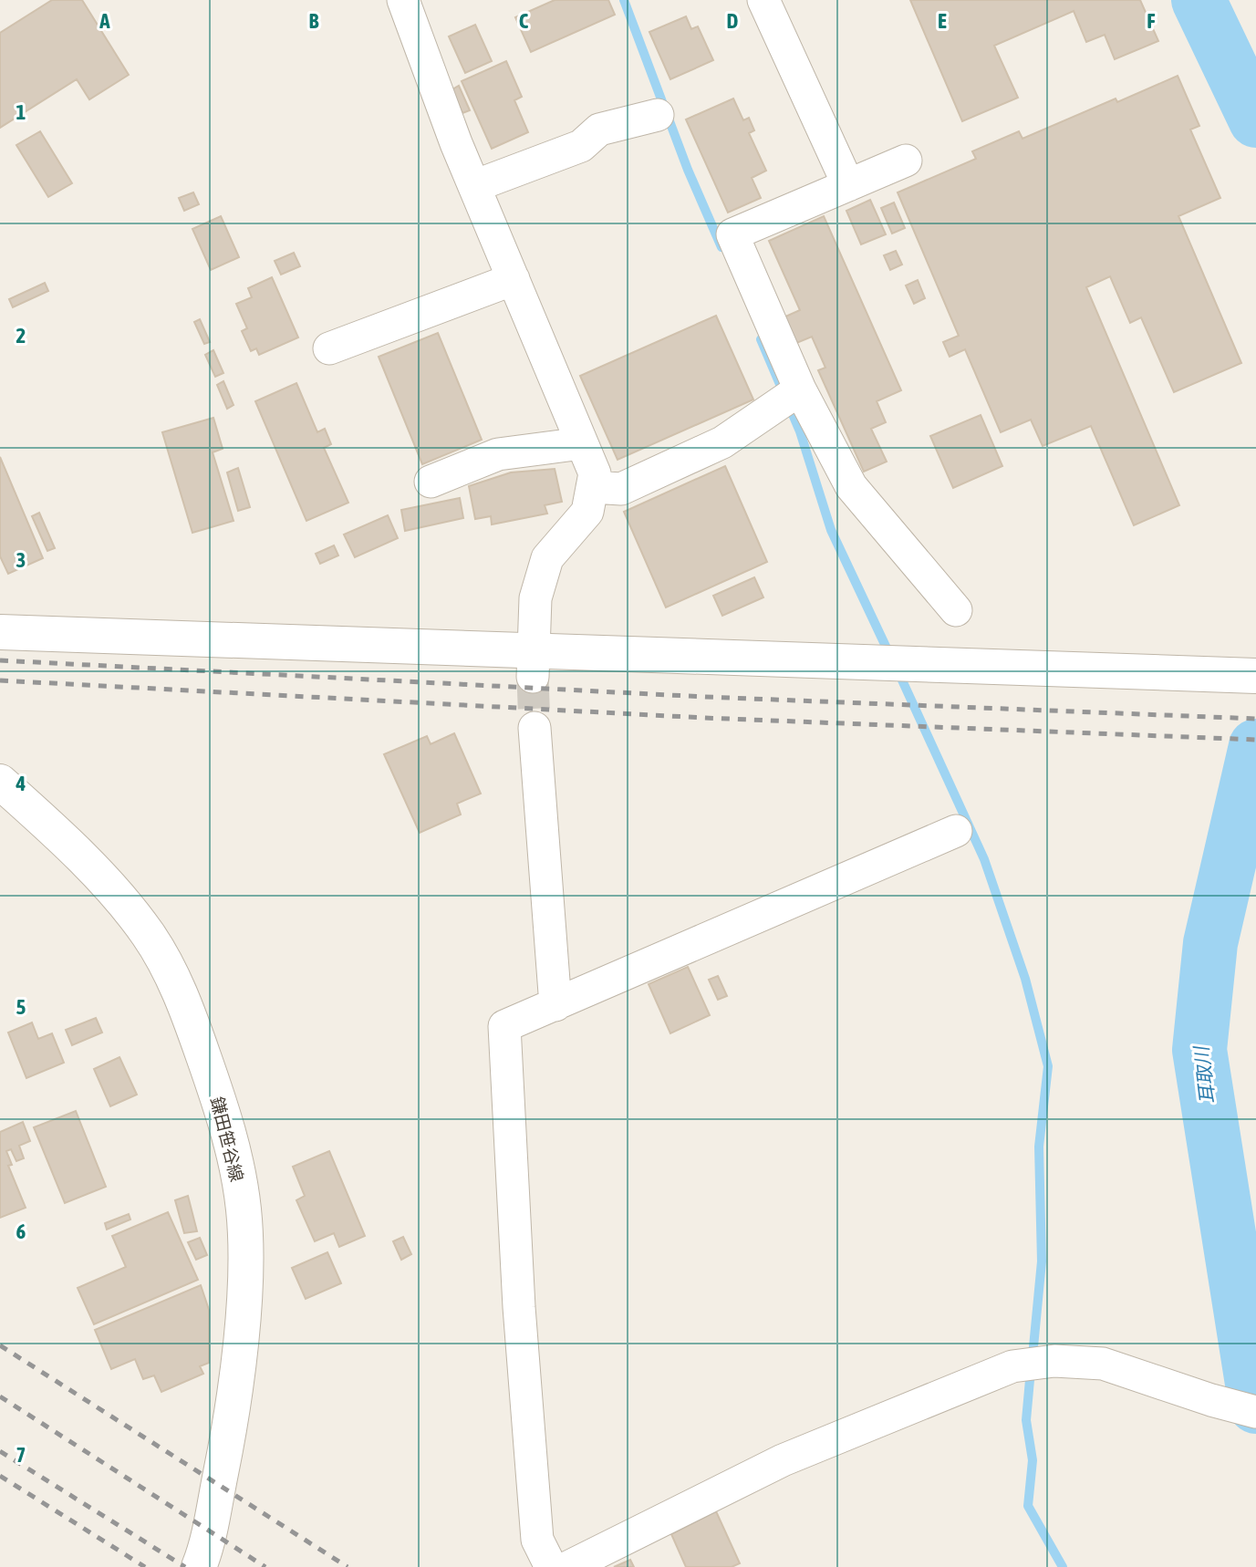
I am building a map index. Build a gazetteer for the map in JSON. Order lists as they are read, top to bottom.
{
  "streets": {
    "street": ["鎌田笹谷線"]
  },
  "water": ["耳取川"],
  "grid": {
    "columns": [
      "A",
      "B",
      "C",
      "D",
      "E",
      "F"
    ],
    "rows": [
      "1",
      "2",
      "3",
      "4",
      "5",
      "6",
      "7"
    ]
  }
}
